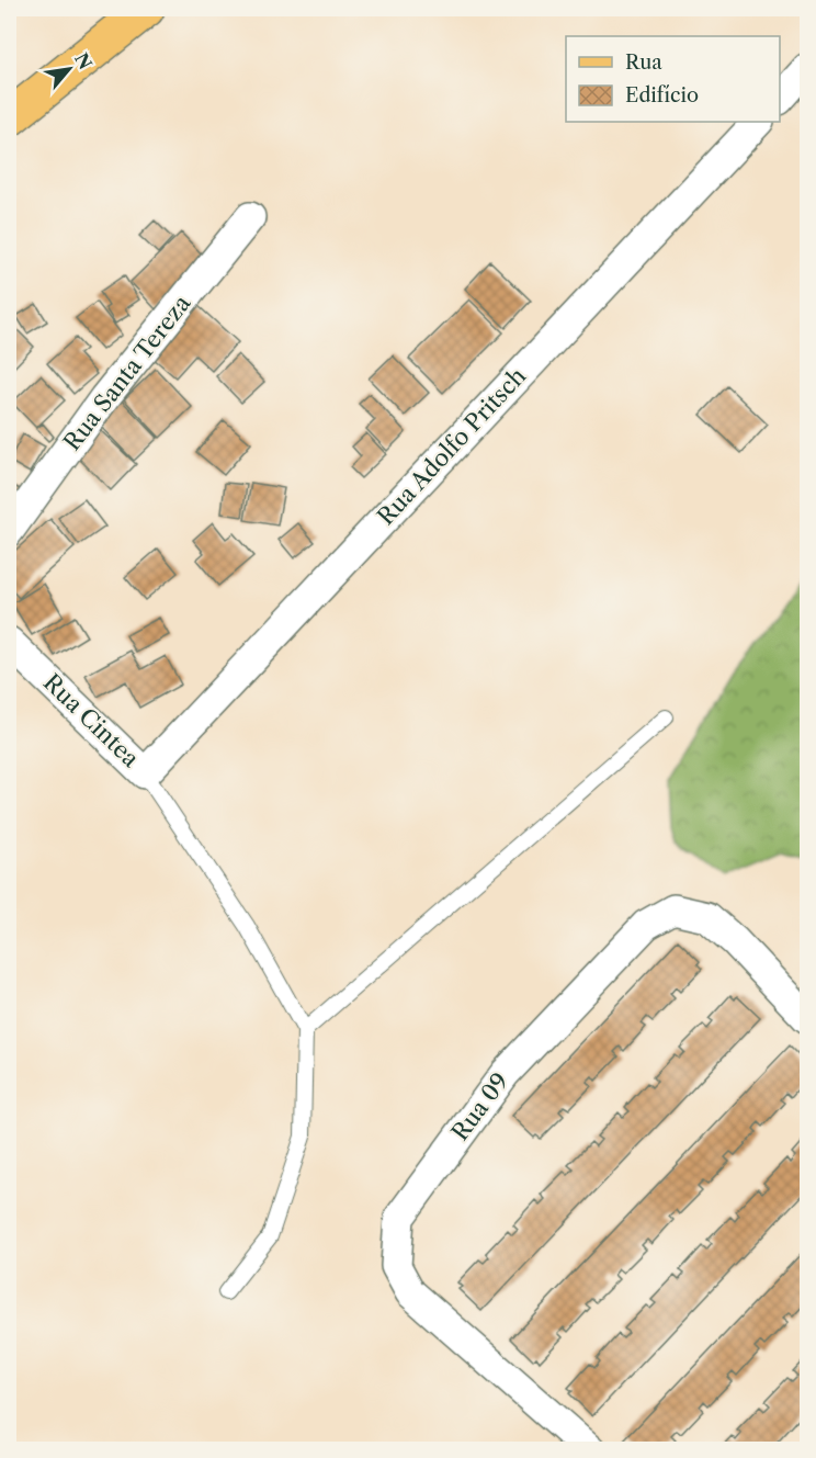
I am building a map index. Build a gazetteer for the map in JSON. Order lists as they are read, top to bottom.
{
  "streets": {
    "street": [
      "Rua Santa Tereza",
      "Rua Adolfo Pritsch",
      "Rua Cintea",
      "Rua 09"
    ]
  },
  "crossings": [
    ["Rua Adolfo Pritsch", "Rua Cintea"]
  ],
  "legend": ["Rua", "Edifício"],
  "north": "top right"
}
